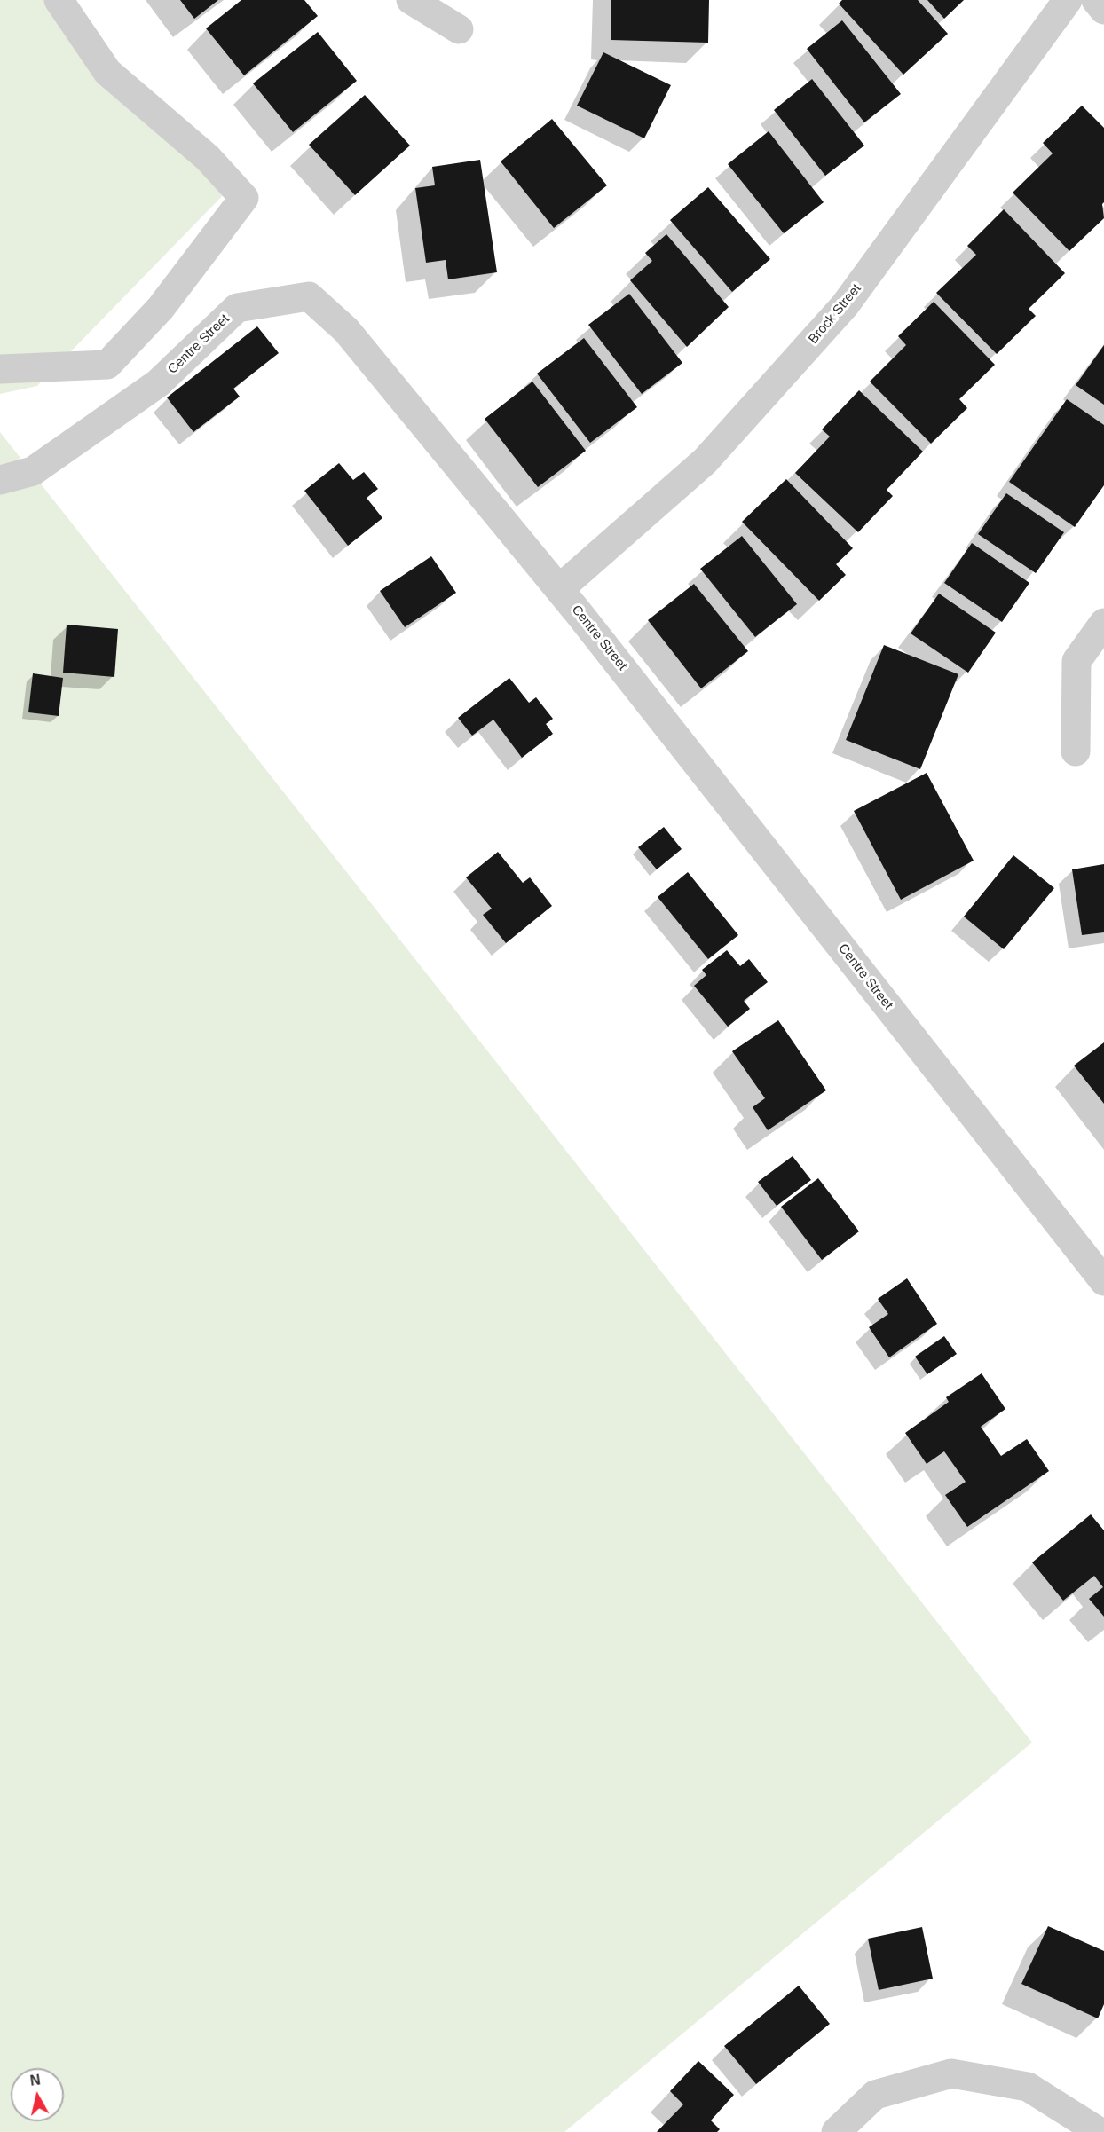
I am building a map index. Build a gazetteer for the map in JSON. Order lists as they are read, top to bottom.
{
  "streets": {
    "street": ["Brock Street", "Centre Street"]
  },
  "crossings": [
    ["Brock Street", "Centre Street"]
  ],
  "north": "top"
}
